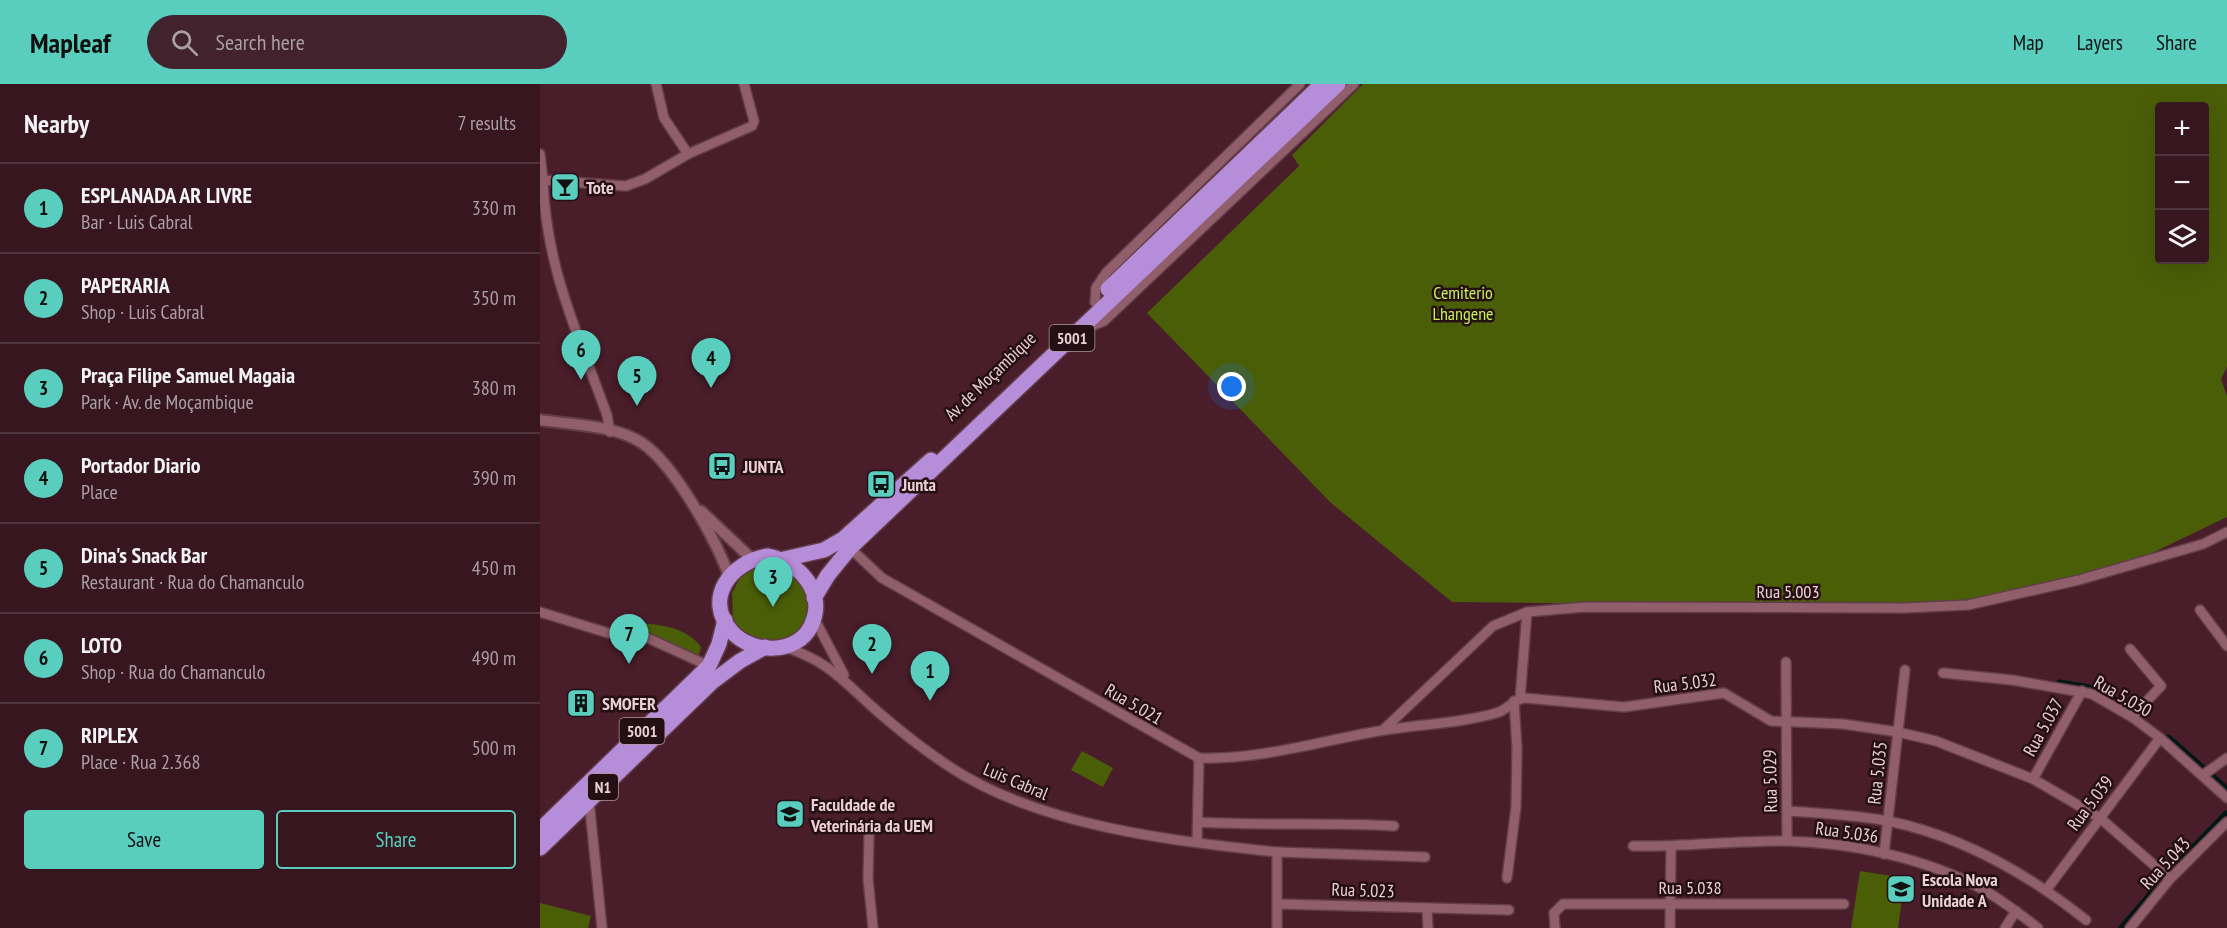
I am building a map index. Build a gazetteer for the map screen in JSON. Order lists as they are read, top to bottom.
{
  "streets": {
    "highway": ["5001", "Av. de Moçambique", "N1"],
    "street": [
      "Rua 5.003",
      "Rua 5.032",
      "Rua 5.030",
      "Rua 5.021",
      "Rua 5.037",
      "Rua 5.035",
      "Luis Cabral",
      "Rua 5.029",
      "Rua 5.039",
      "Rua 5.036",
      "Rua 5.043",
      "Rua 5.038",
      "Rua 5.023"
    ]
  },
  "crossings": [
    ["5001", "Av. de Moçambique"],
    ["5001", "Luis Cabral"],
    ["5001", "N1"],
    ["Av. de Moçambique", "Rua 5.021"],
    ["Av. de Moçambique", "Luis Cabral"],
    ["Rua 5.032", "Rua 5.037"],
    ["Rua 5.032", "Rua 5.035"],
    ["Rua 5.032", "Rua 5.029"],
    ["Rua 5.032", "Rua 5.039"],
    ["Rua 5.032", "Rua 5.043"],
    ["Rua 5.030", "Rua 5.037"],
    ["Rua 5.030", "Rua 5.039"],
    ["Rua 5.035", "Rua 5.036"],
    ["Rua 5.029", "Rua 5.036"]
  ],
  "parks": ["Cemiterio Lhangene"],
  "places": {
    "bar": ["Tote"],
    "bus stop": ["JUNTA", "Junta"],
    "building": ["SMOFER"],
    "school or university": ["Faculdade de Veterinária da UEM", "Escola Nova Unidade A"]
  },
  "page": {
    "header": "Mapleaf",
    "search": "Search here",
    "nav": ["Map", "Layers", "Share"],
    "heading": ["Nearby", "7 results"],
    "map_buttons": ["+", "−"],
    "list": [
      {
        "mark": "1",
        "name": "ESPLANADA AR LIVRE",
        "note": "Bar · Luis Cabral",
        "value": "330 m"
      },
      {
        "mark": "2",
        "name": "PAPERARIA",
        "note": "Shop · Luis Cabral",
        "value": "350 m"
      },
      {
        "mark": "3",
        "name": "Praça Filipe Samuel Magaia",
        "note": "Park · Av. de Moçambique",
        "value": "380 m"
      },
      {
        "mark": "4",
        "name": "Portador Diario",
        "note": "Place",
        "value": "390 m"
      },
      {
        "mark": "5",
        "name": "Dina's Snack Bar",
        "note": "Restaurant · Rua do Chamanculo",
        "value": "450 m"
      },
      {
        "mark": "6",
        "name": "LOTO",
        "note": "Shop · Rua do Chamanculo",
        "value": "490 m"
      },
      {
        "mark": "7",
        "name": "RIPLEX",
        "note": "Place · Rua 2.368",
        "value": "500 m"
      }
    ],
    "pins": [
      "6",
      "4",
      "5",
      "3",
      "7",
      "2",
      "1"
    ],
    "buttons": ["Save", "Share"]
  }
}
